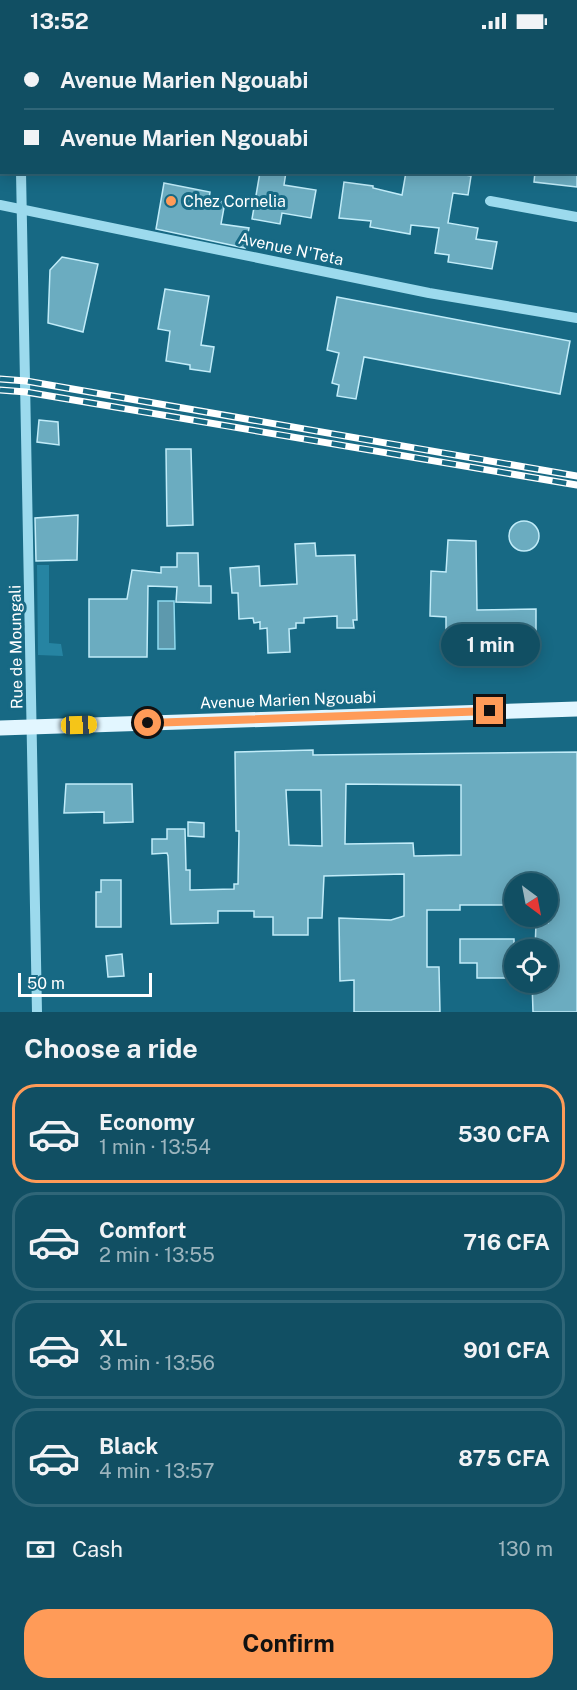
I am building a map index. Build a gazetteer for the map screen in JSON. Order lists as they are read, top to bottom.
{
  "streets": {
    "main road": ["Avenue Marien Ngouabi"],
    "street": ["Avenue N'Teta", "Rue de Moungali"]
  },
  "crossings": [
    ["Avenue N'Teta", "Rue de Moungali"],
    ["Rue de Moungali", "Avenue Marien Ngouabi"]
  ],
  "places": ["Chez Cornelia"],
  "scale_bar": "50 m",
  "north": "bottom right",
  "page": {
    "status": "13:52",
    "banner": ["Avenue Marien Ngouabi", "Avenue Marien Ngouabi"],
    "bubble": "1 min",
    "scale": "50 m",
    "heading": "Choose a ride",
    "list": [
      {
        "name": "Economy",
        "note": "1 min · 13:54",
        "value": "530 CFA"
      },
      {
        "name": "Comfort",
        "note": "2 min · 13:55",
        "value": "716 CFA"
      },
      {
        "name": "XL",
        "note": "3 min · 13:56",
        "value": "901 CFA"
      },
      {
        "name": "Black",
        "note": "4 min · 13:57",
        "value": "875 CFA"
      }
    ],
    "pay": ["Cash", "130 m"],
    "buttons": "Confirm"
  }
}
